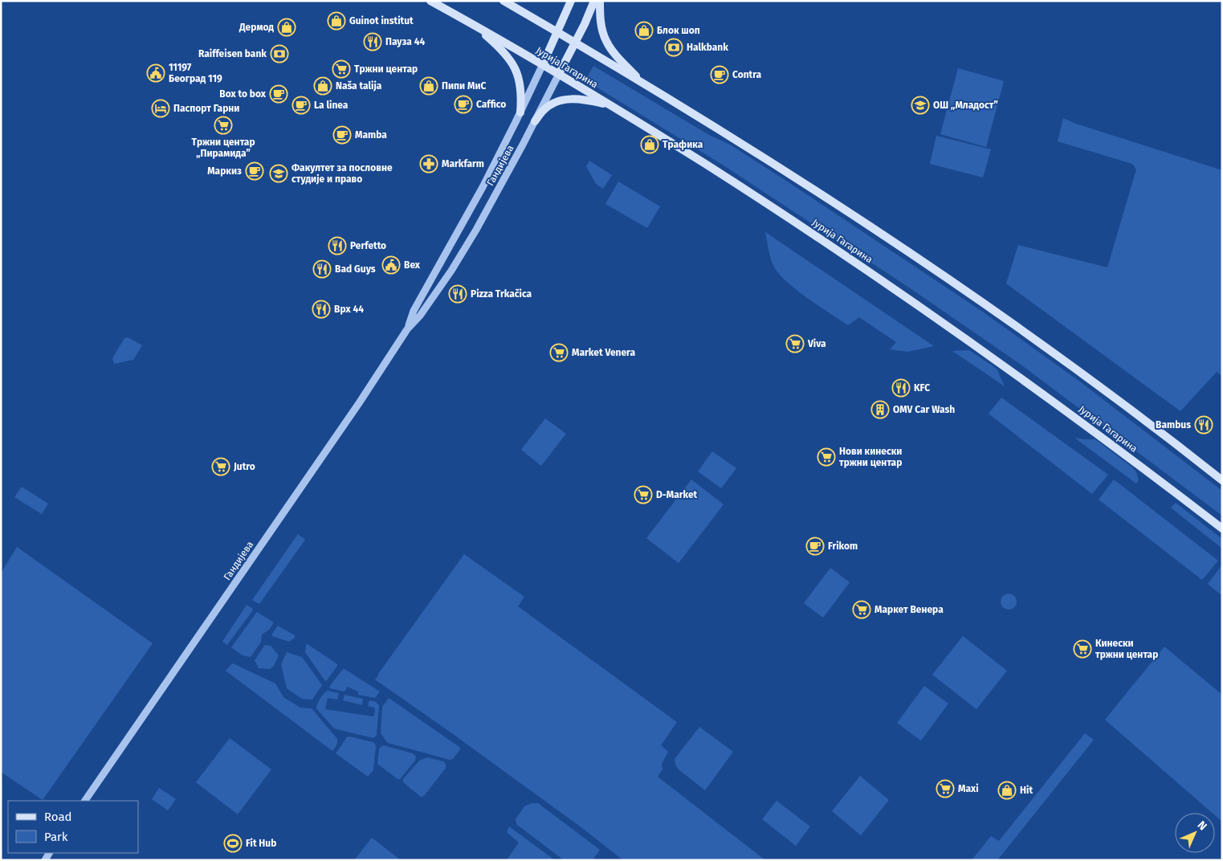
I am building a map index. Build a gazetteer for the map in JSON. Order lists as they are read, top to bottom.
{
  "streets": {
    "main road": ["Јурија Гагарина", "Гандијева"]
  },
  "crossings": [
    ["Јурија Гагарина", "Гандијева"]
  ],
  "places": {
    "shop": [
      "Guinot institut",
      "Дермод",
      "Блок шоп",
      "Naša talija",
      "Пипи МиС",
      "Трафика",
      "Hit"
    ],
    "restaurant": [
      "Пауза 44",
      "Perfetto",
      "Bad Guys",
      "Pizza Trkačica",
      "Врх 44",
      "KFC",
      "Bambus"
    ],
    "bank": ["Halkbank", "Raiffeisen bank"],
    "supermarket": [
      "Тржни центар",
      "Тржни центар „Пирамида”",
      "Viva",
      "Market Venera",
      "Нови кинески тржни центар",
      "Jutro",
      "D-Market",
      "Маркет Венера",
      "Кинески тржни центар",
      "Maxi"
    ],
    "public building": ["11197 Београд 119", "Bex"],
    "cafe": [
      "Contra",
      "Box to box",
      "Caffico",
      "La linea",
      "Mamba",
      "Маркиз",
      "Frikom"
    ],
    "school or university": ["ОШ „Младост”", "Факултет за пословне студије и право"],
    "hotel": ["Паспорт Гарни"],
    "pharmacy": ["Markfarm"],
    "building": ["OMV Car Wash"],
    "sports": ["Fit Hub"]
  },
  "legend": ["Road", "Park"],
  "north": "top right"
}
